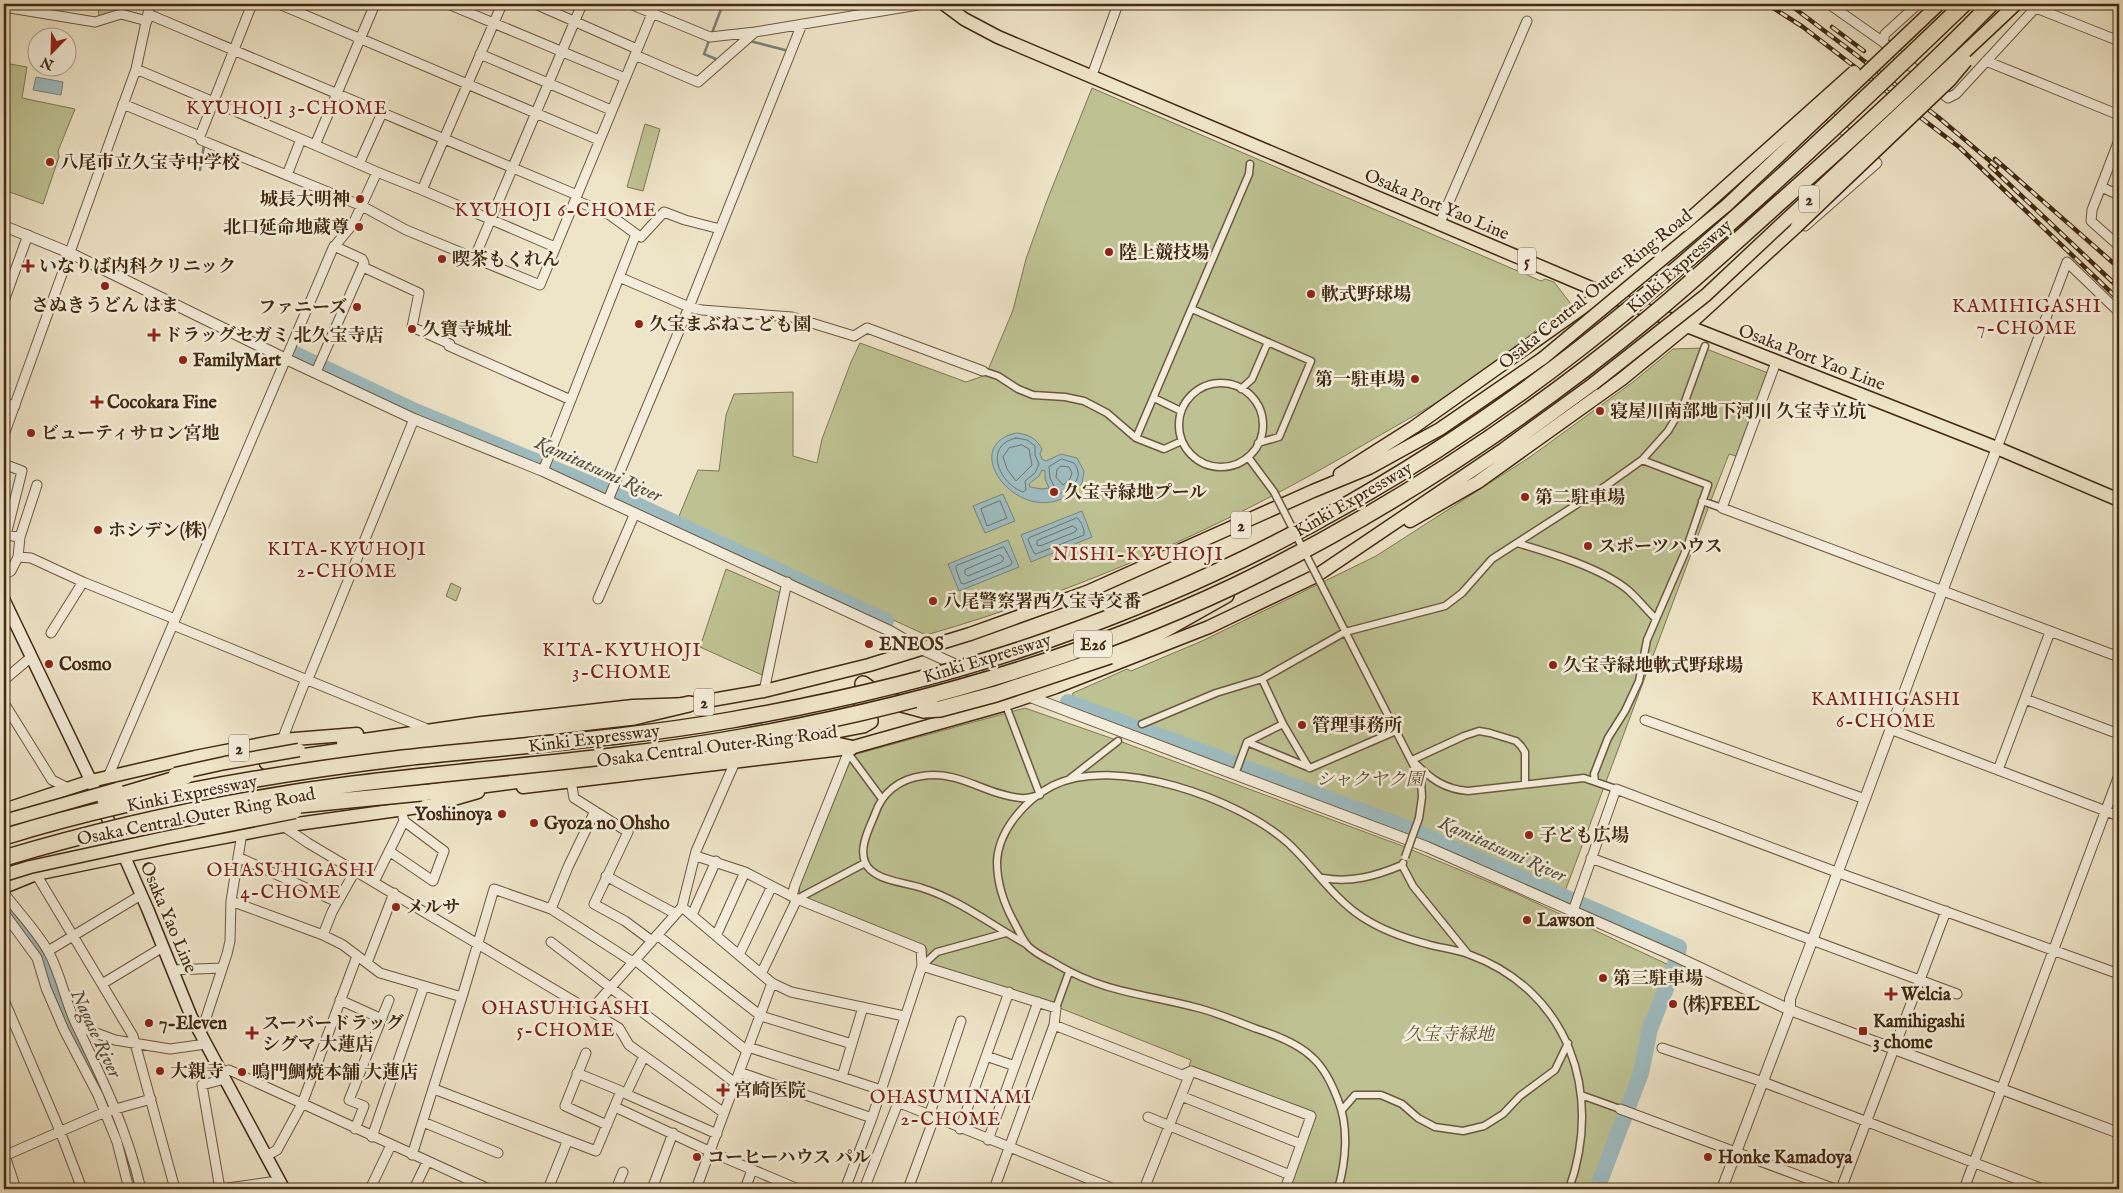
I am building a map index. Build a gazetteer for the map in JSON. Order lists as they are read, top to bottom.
{
  "streets": {
    "highway": ["Kinki Expressway", "E26"],
    "main road": [
      "2",
      "Osaka Port Yao Line",
      "5",
      "Osaka Central Outer Ring Road",
      "Osaka Yao Line"
    ]
  },
  "crossings": [
    ["2", "Osaka Port Yao Line"],
    ["2", "Osaka Central Outer Ring Road"],
    ["2", "Osaka Yao Line"]
  ],
  "districts": [
    "KYUHOJI 3-CHOME",
    "KYUHOJI 6-CHOME",
    "KAMIHIGASHI 7-CHOME",
    "KITA-KYUHOJI 2-CHOME",
    "NISHI-KYUHOJI",
    "KITA-KYUHOJI 3-CHOME",
    "KAMIHIGASHI 6-CHOME",
    "OHASUHIGASHI 4-CHOME",
    "OHASUHIGASHI 5-CHOME",
    "OHASUMINAMI 2-CHOME"
  ],
  "water": ["Kamitatsumi River", "Nagase River"],
  "parks": ["シャクヤク園", "久宝寺緑地"],
  "places": {
    "other": [
      "八尾市立久宝寺中学校",
      "城長大明神",
      "北口延命地蔵尊",
      "陸上競技場",
      "喫茶もくれん",
      "さぬきうどん はま",
      "軟式野球場",
      "ファニーズ",
      "久宝まぶねこども園",
      "久寶寺城址",
      "FamilyMart",
      "第一駐車場",
      "寝屋川南部地下河川 久宝寺立坑",
      "ビューティサロン宮地",
      "久宝寺緑地プール",
      "第二駐車場",
      "ホシデン(株)",
      "スポーツハウス",
      "八尾警察署西久宝寺交番",
      "ENEOS",
      "Cosmo",
      "久宝寺緑地軟式野球場",
      "管理事務所",
      "Yoshinoya",
      "Gyoza no Ohsho",
      "子ども広場",
      "メルサ",
      "Lawson",
      "第三駐車場",
      "(株)FEEL",
      "7-Eleven",
      "大親寺",
      "鳴門鯛焼本舗 大蓮店",
      "コーヒーハウス パル",
      "Honke Kamadoya"
    ],
    "health": [
      "いなりば内科クリニック",
      "ドラッグセガミ 北久宝寺店",
      "Cocokara Fine",
      "Welcia",
      "スーバードラッグ シグマ 大蓮店",
      "宮崎医院"
    ],
    "transit": ["Kamihigashi 3 chome"]
  },
  "north": "bottom left"
}
